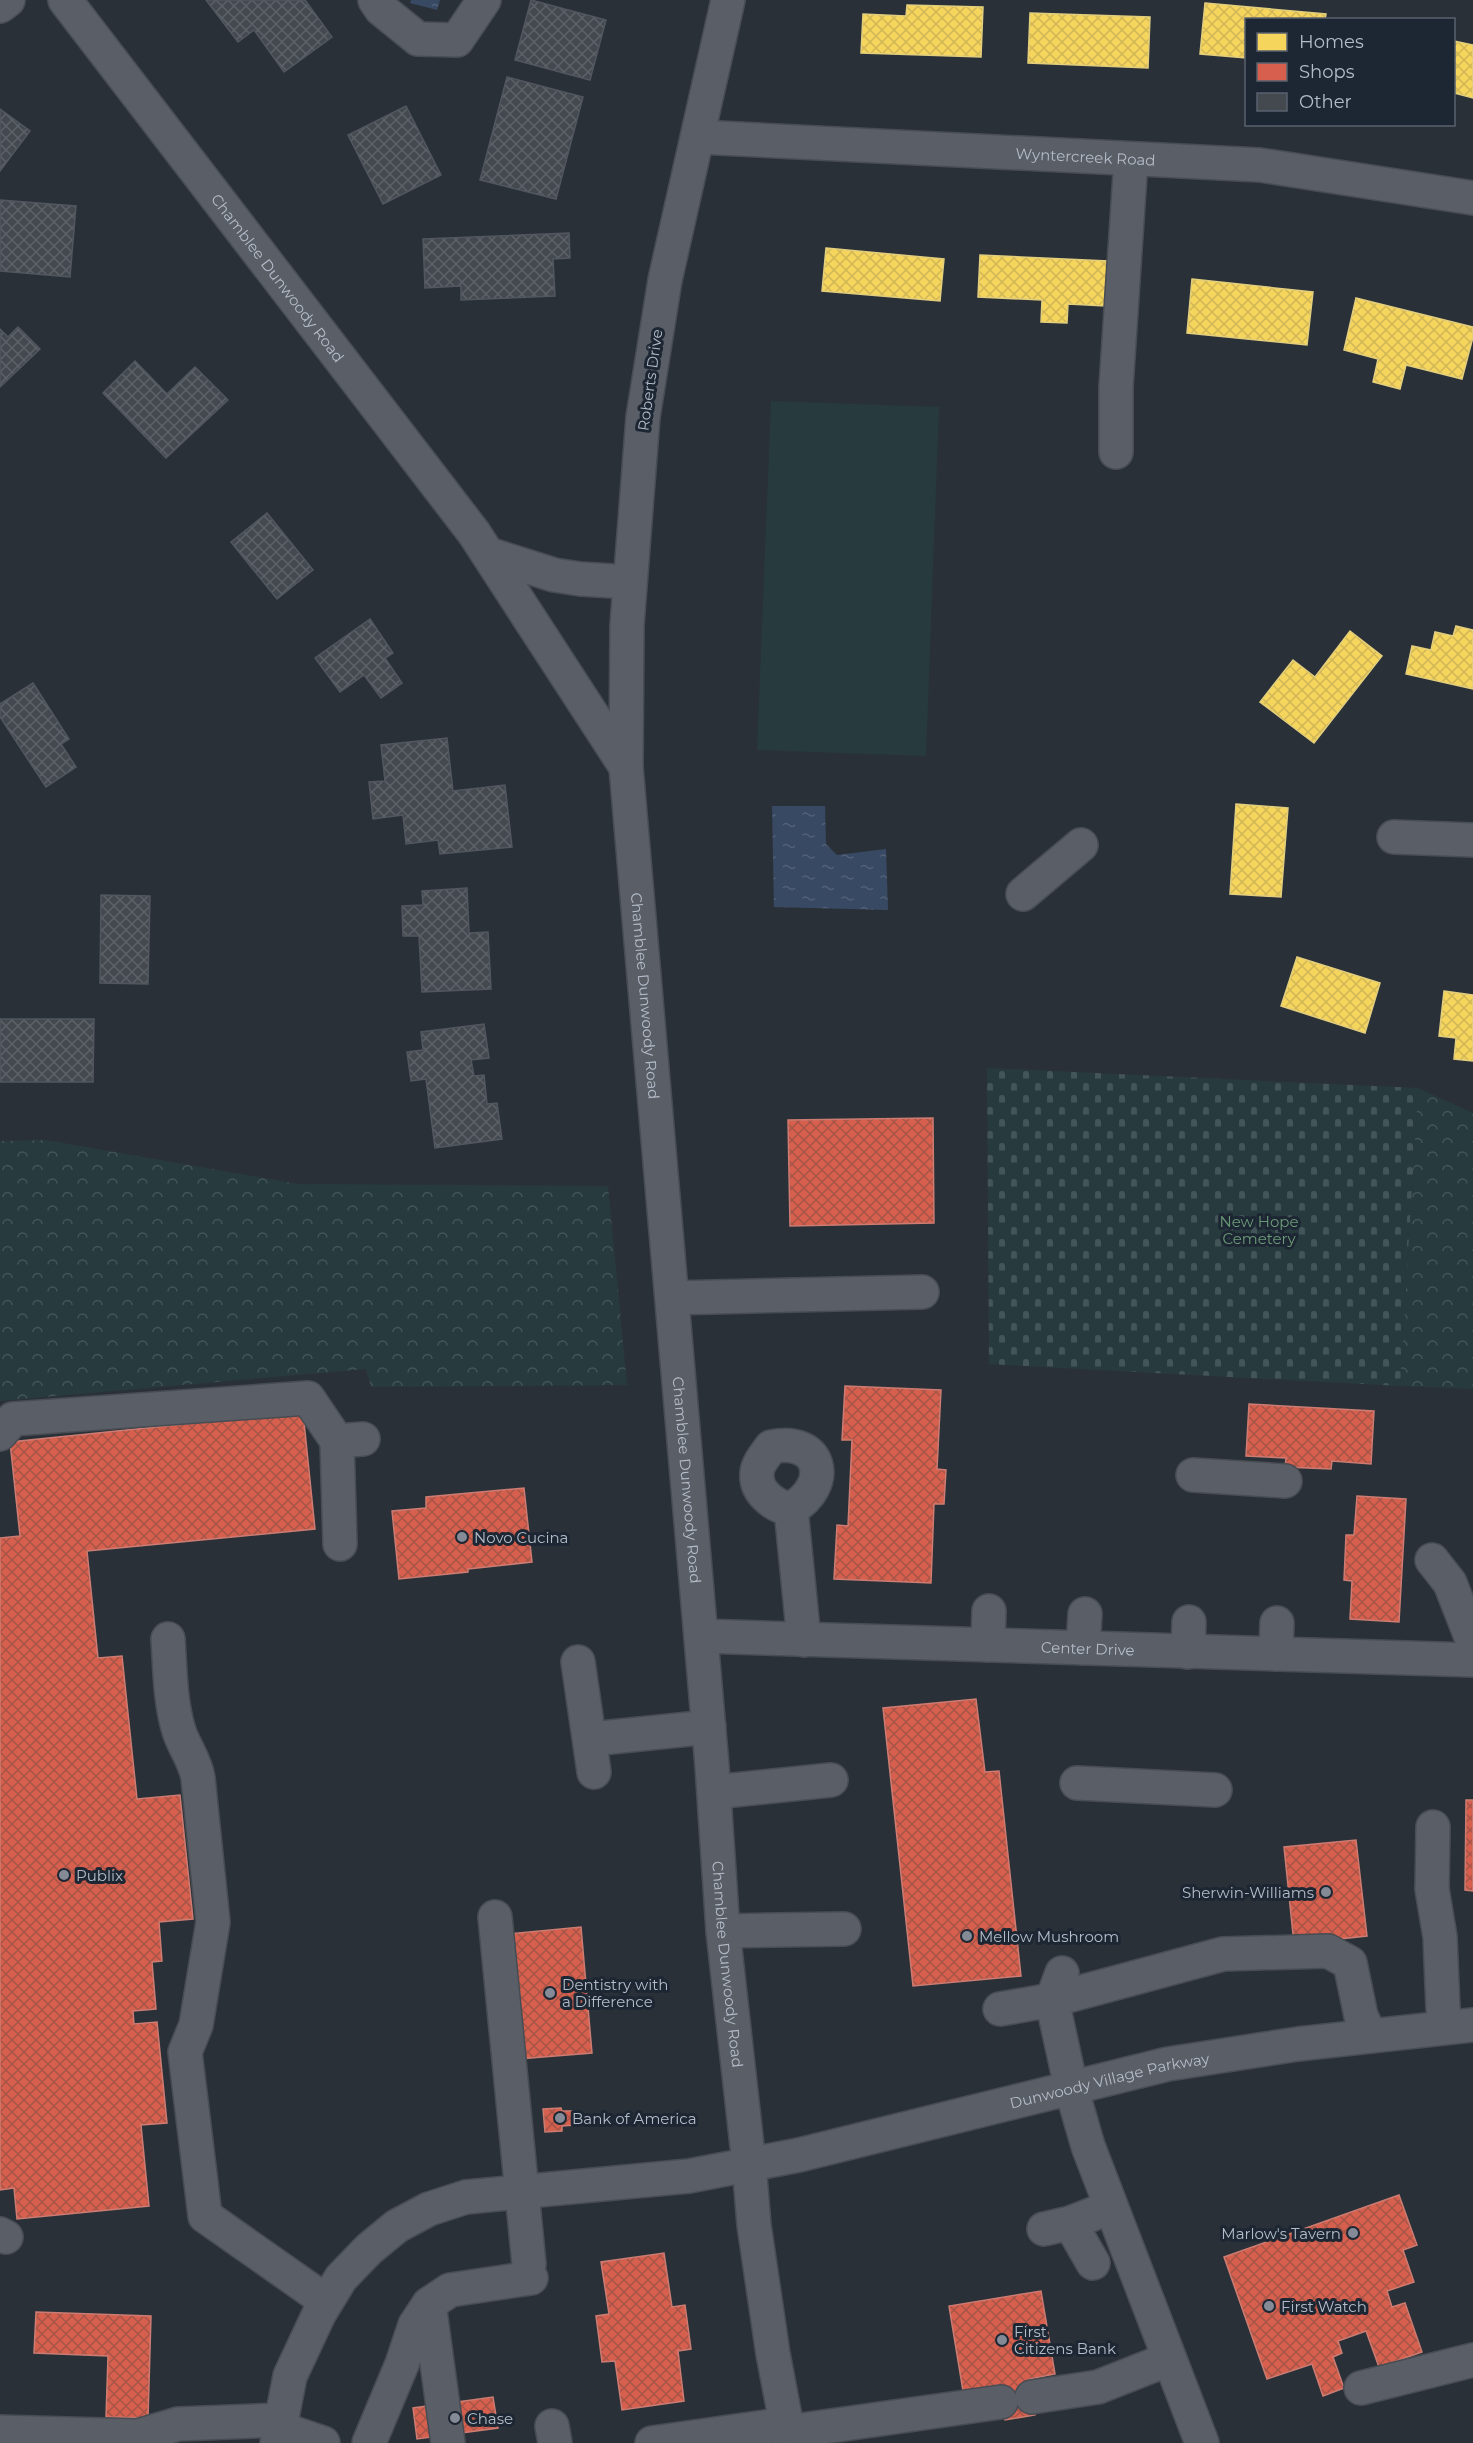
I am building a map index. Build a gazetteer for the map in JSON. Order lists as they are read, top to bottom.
{
  "streets": {
    "street": [
      "Wyntercreek Road",
      "Chamblee Dunwoody Road",
      "Roberts Drive",
      "Center Drive",
      "Dunwoody Village Parkway"
    ]
  },
  "crossings": [
    ["Wyntercreek Road", "Roberts Drive"],
    ["Chamblee Dunwoody Road", "Roberts Drive"],
    ["Chamblee Dunwoody Road", "Center Drive"],
    ["Chamblee Dunwoody Road", "Dunwoody Village Parkway"]
  ],
  "parks": ["New Hope Cemetery"],
  "places": [
    "Novo Cucina",
    "Publix",
    "Sherwin-Williams",
    "Mellow Mushroom",
    "Dentistry with a Difference",
    "Bank of America",
    "Marlow's Tavern",
    "First Watch",
    "First Citizens Bank",
    "Chase"
  ],
  "legend": ["Homes", "Shops", "Other"]
}
